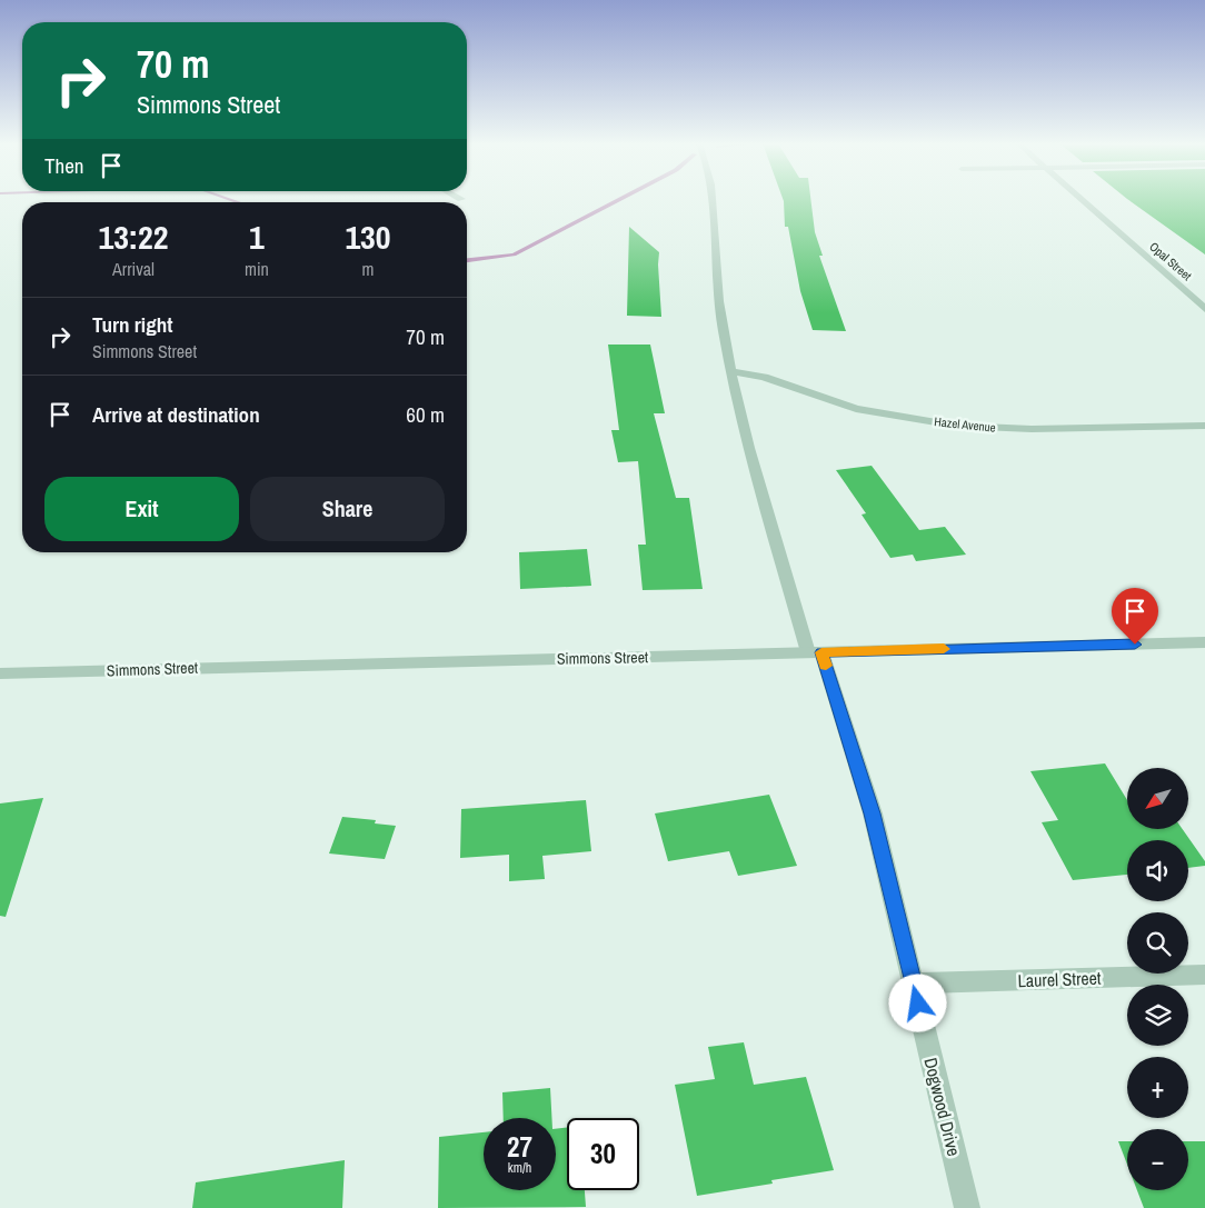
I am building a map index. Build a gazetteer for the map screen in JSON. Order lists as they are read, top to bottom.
{
  "streets": {
    "street": [
      "Opal Street",
      "Hazel Avenue",
      "Simmons Street",
      "Laurel Street",
      "Dogwood Drive"
    ]
  },
  "crossings": [
    ["Simmons Street", "Dogwood Drive"],
    ["Laurel Street", "Dogwood Drive"]
  ],
  "north": "bottom left",
  "page": {
    "turn": ["70 m", "Simmons Street"],
    "then": "Then",
    "eta": [
      "13:22",
      "Arrival",
      "1",
      "min",
      "130",
      "m"
    ],
    "list": [
      {
        "name": "Turn right",
        "note": "Simmons Street",
        "value": "70 m"
      },
      {
        "name": "Arrive at destination",
        "value": "60 m"
      }
    ],
    "buttons": ["Exit", "Share"],
    "map_buttons": ["+", "−"],
    "speed": "27 km/h",
    "limit": "30"
  }
}
